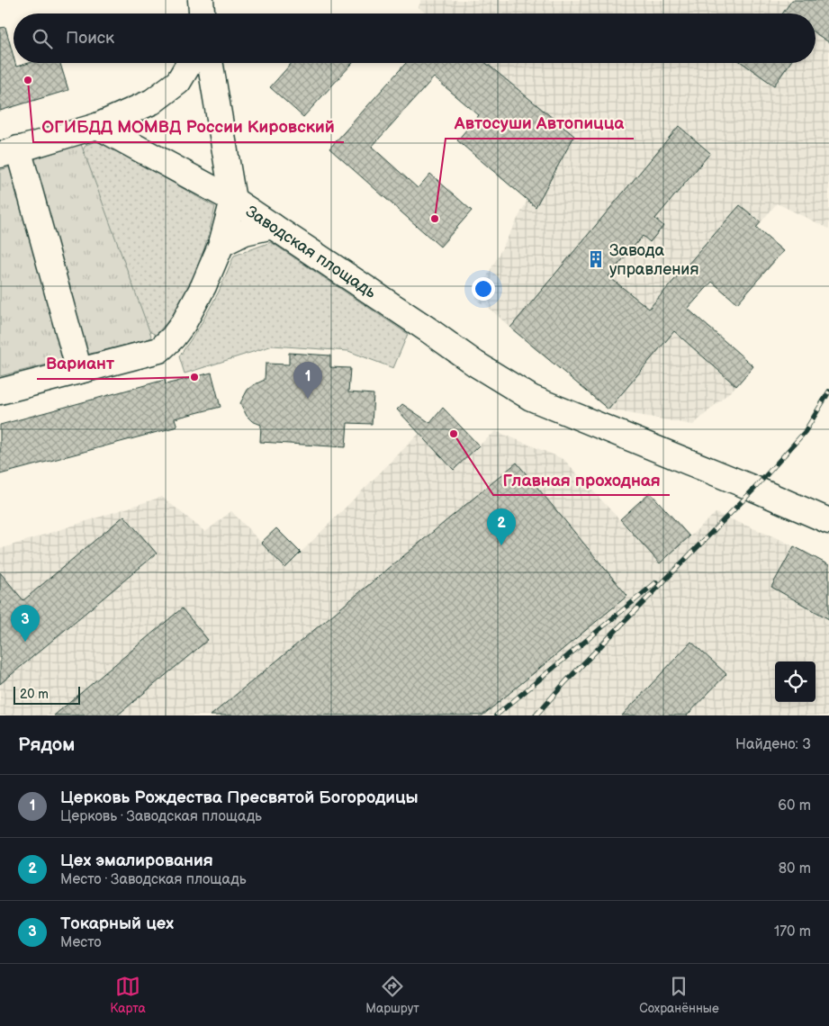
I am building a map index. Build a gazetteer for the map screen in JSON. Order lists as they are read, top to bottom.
{
  "streets": {
    "street": ["Заводская площадь"]
  },
  "places": {
    "other": [
      "ОГИБДД МОМВД России Кировский",
      "Автосуши Автопицца",
      "Вариант",
      "Главная проходная"
    ],
    "building": ["Завода управления"]
  },
  "scale_bar": "20 m",
  "page": {
    "search": "Поиск",
    "pins": ["1", "2", "3"],
    "scale": "20 m",
    "heading": ["Рядом", "Найдено: 3"],
    "list": [
      {
        "mark": "1",
        "name": "Церковь Рождества Пресвятой Богородицы",
        "note": "Церковь · Заводская площадь",
        "value": "60 m"
      },
      {
        "mark": "2",
        "name": "Цех эмалирования",
        "note": "Место · Заводская площадь",
        "value": "80 m"
      },
      {
        "mark": "3",
        "name": "Токарный цех",
        "note": "Место",
        "value": "170 m"
      }
    ],
    "nav": ["Карта", "Маршрут", "Сохранённые"]
  }
}
